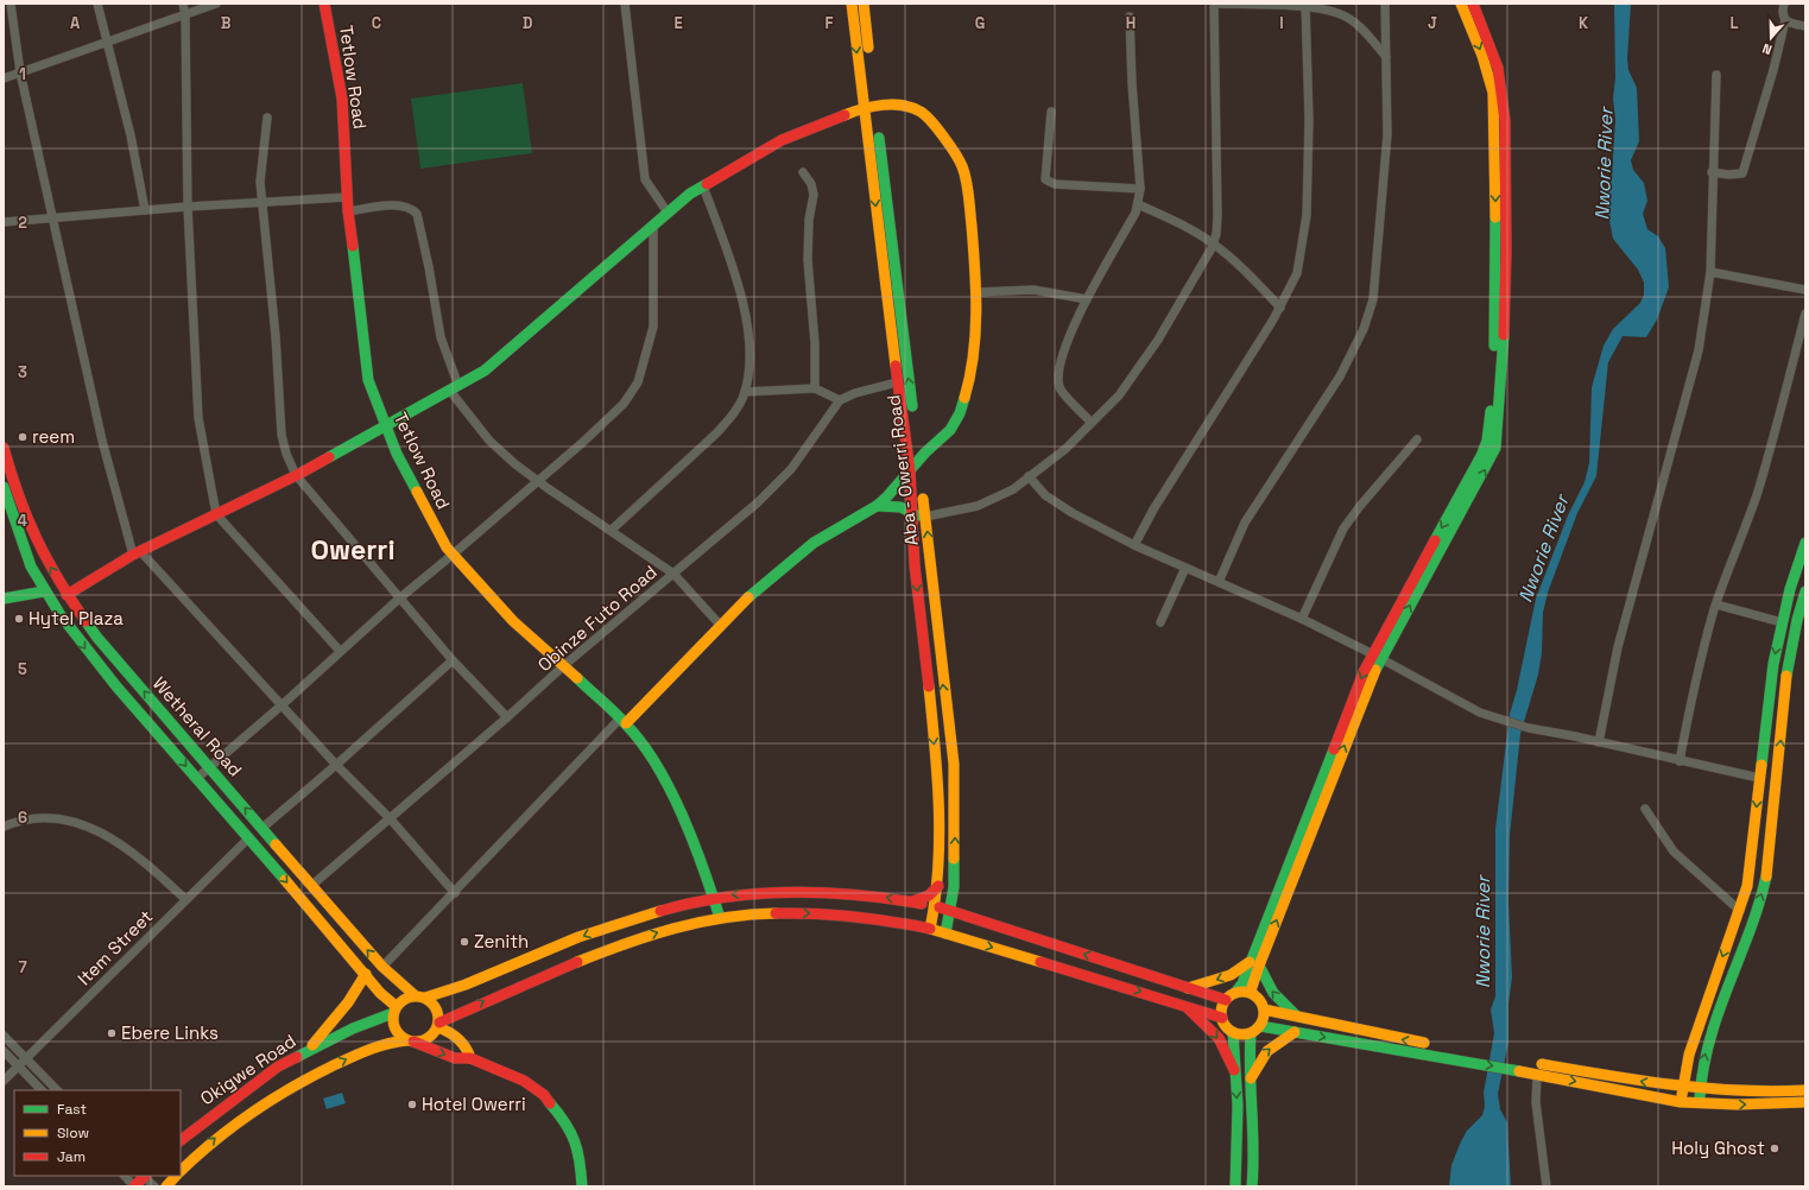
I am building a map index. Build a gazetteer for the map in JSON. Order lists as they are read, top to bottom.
{
  "streets": {
    "main road": [
      "Tetlow Road",
      "Aba - Owerri Road",
      "Wetheral Road",
      "Okigwe Road"
    ],
    "street": ["Obinze Futo Road", "Item Street"]
  },
  "crossings": [
    ["Tetlow Road", "Obinze Futo Road"],
    ["Obinze Futo Road", "Wetheral Road"],
    ["Wetheral Road", "Item Street"],
    ["Wetheral Road", "Okigwe Road"]
  ],
  "districts": ["Owerri"],
  "water": ["Nworie River"],
  "places": [
    "reem",
    "Hytel Plaza",
    "Zenith",
    "Ebere Links",
    "Hotel Owerri",
    "Holy Ghost"
  ],
  "legend": ["Fast", "Slow", "Jam"],
  "north": "bottom",
  "grid": {
    "columns": [
      "A",
      "B",
      "C",
      "D",
      "E",
      "F",
      "G",
      "H",
      "I",
      "J",
      "K",
      "L"
    ],
    "rows": [
      "1",
      "2",
      "3",
      "4",
      "5",
      "6",
      "7"
    ]
  }
}
